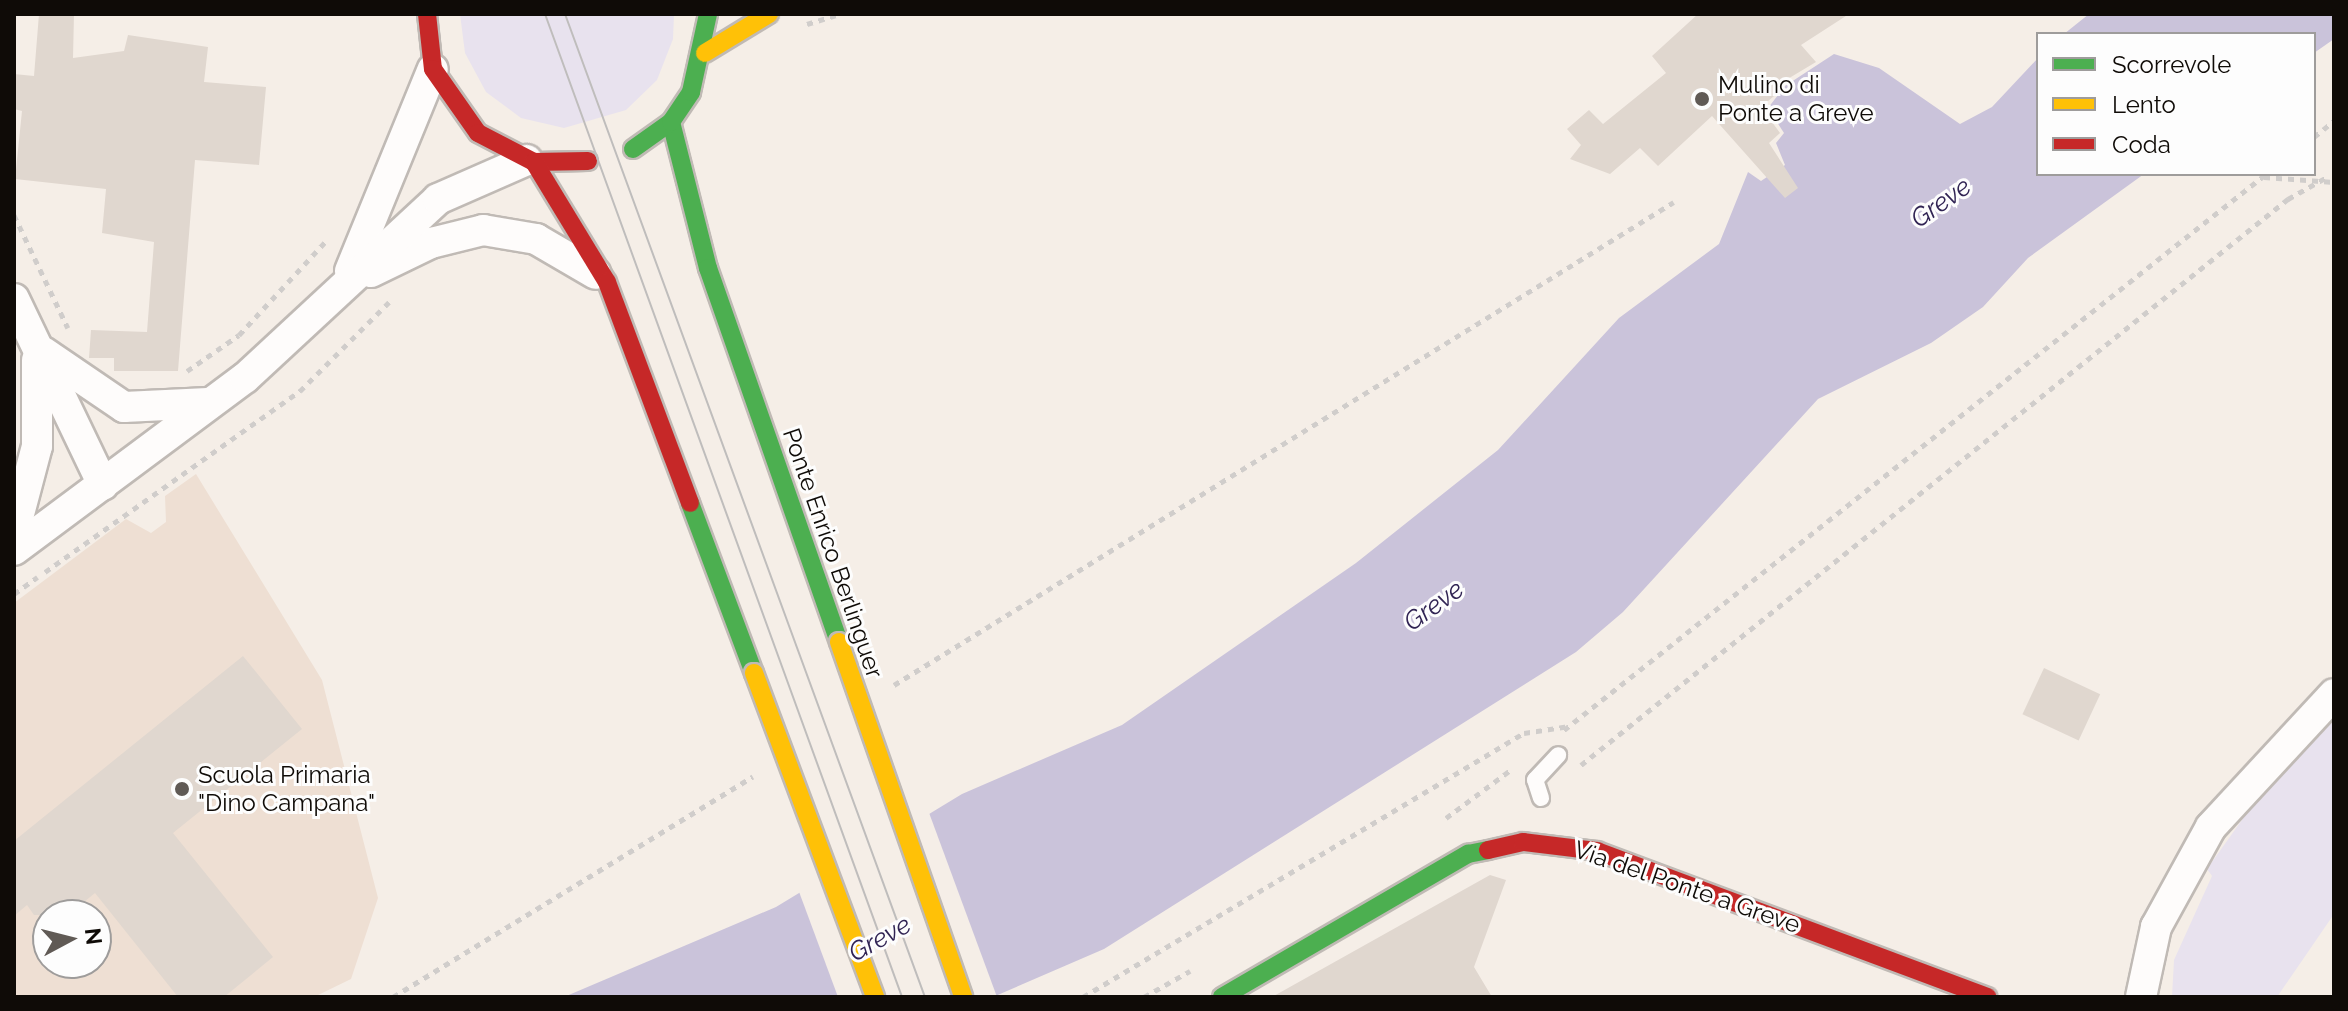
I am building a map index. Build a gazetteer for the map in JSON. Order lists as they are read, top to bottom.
{
  "streets": {
    "main road": ["Ponte Enrico Berlinguer", "Via del Ponte a Greve"]
  },
  "water": ["Greve"],
  "places": ["Mulino di Ponte a Greve", "Scuola Primaria \"Dino Campana\""],
  "legend": ["Scorrevole", "Lento", "Coda"],
  "north": "right"
}
